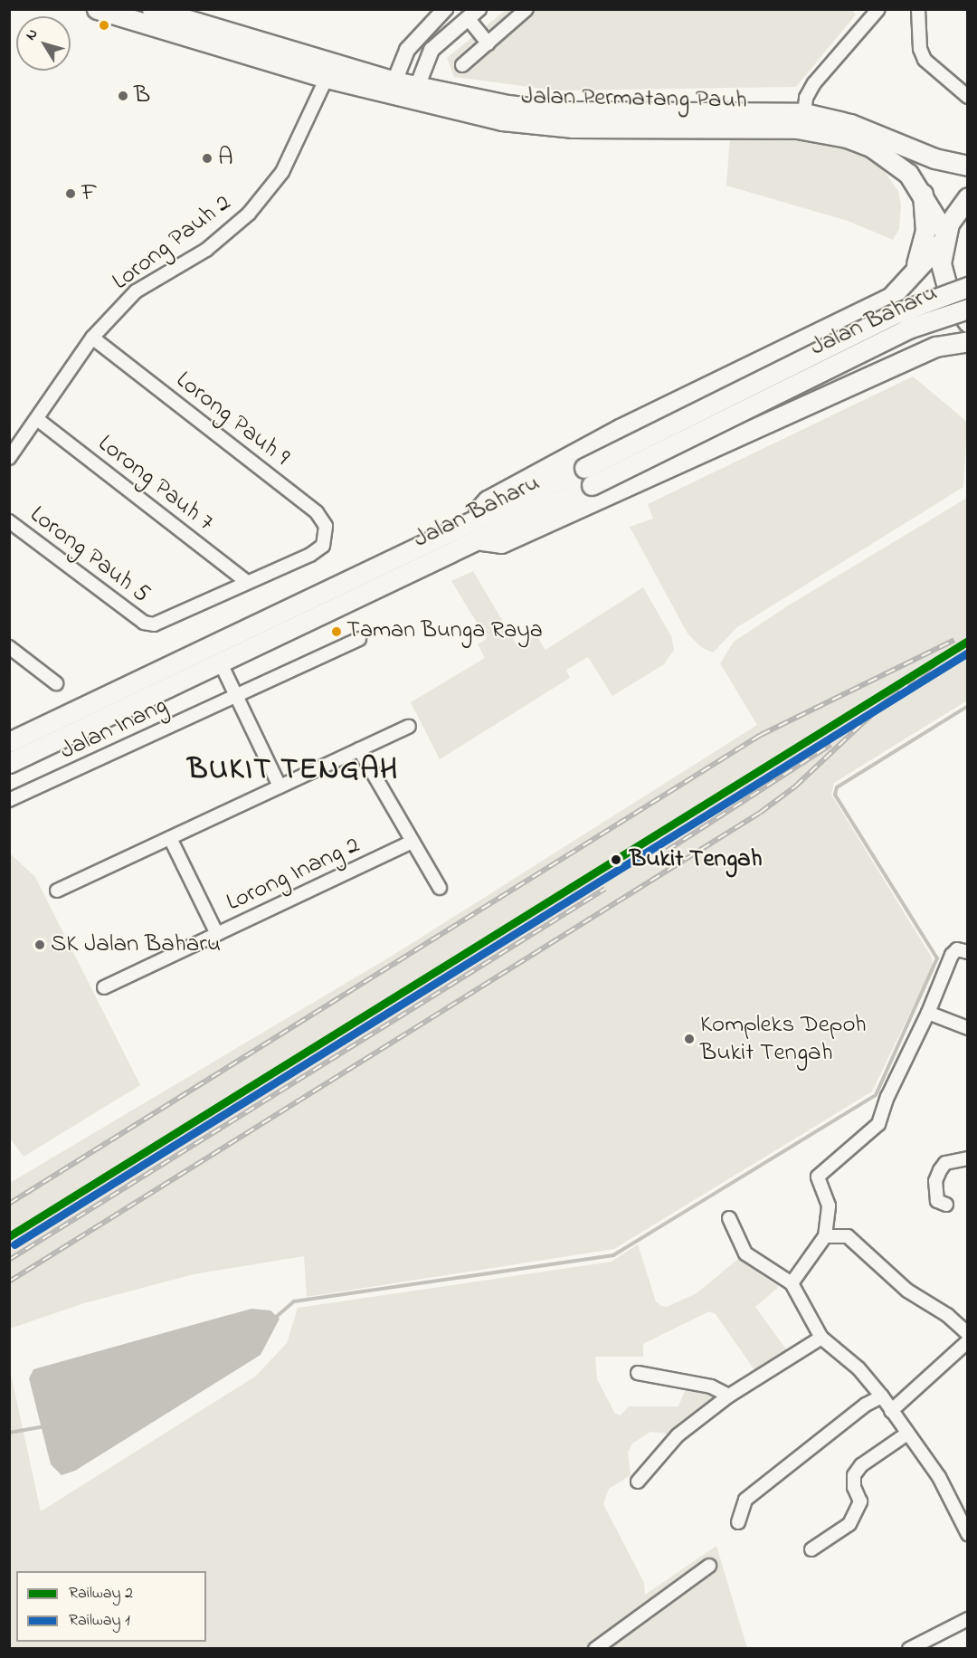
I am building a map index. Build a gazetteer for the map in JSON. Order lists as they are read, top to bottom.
{
  "streets": {
    "main road": ["Jalan Permatang Pauh", "Jalan Baharu"],
    "street": [
      "Lorong Pauh 2",
      "Lorong Pauh 9",
      "Lorong Pauh 7",
      "Lorong Pauh 5",
      "Jalan Inang",
      "Lorong Inang 2"
    ]
  },
  "crossings": [
    ["Jalan Permatang Pauh", "Lorong Pauh 2"],
    ["Lorong Pauh 2", "Lorong Pauh 9"],
    ["Lorong Pauh 2", "Lorong Pauh 7"],
    ["Lorong Pauh 9", "Lorong Pauh 7"],
    ["Lorong Pauh 9", "Lorong Pauh 5"],
    ["Lorong Pauh 7", "Lorong Pauh 5"]
  ],
  "districts": ["BUKIT TENGAH"],
  "places": [
    "B",
    "A",
    "F",
    "Taman Bunga Raya",
    "Bukit Tengah",
    "SK Jalan Baharu",
    "Kompleks Depoh Bukit Tengah"
  ],
  "lines": ["rail line 2", "rail line 1"],
  "legend": ["Railway 2", "Railway 1"],
  "north": "top left"
}
